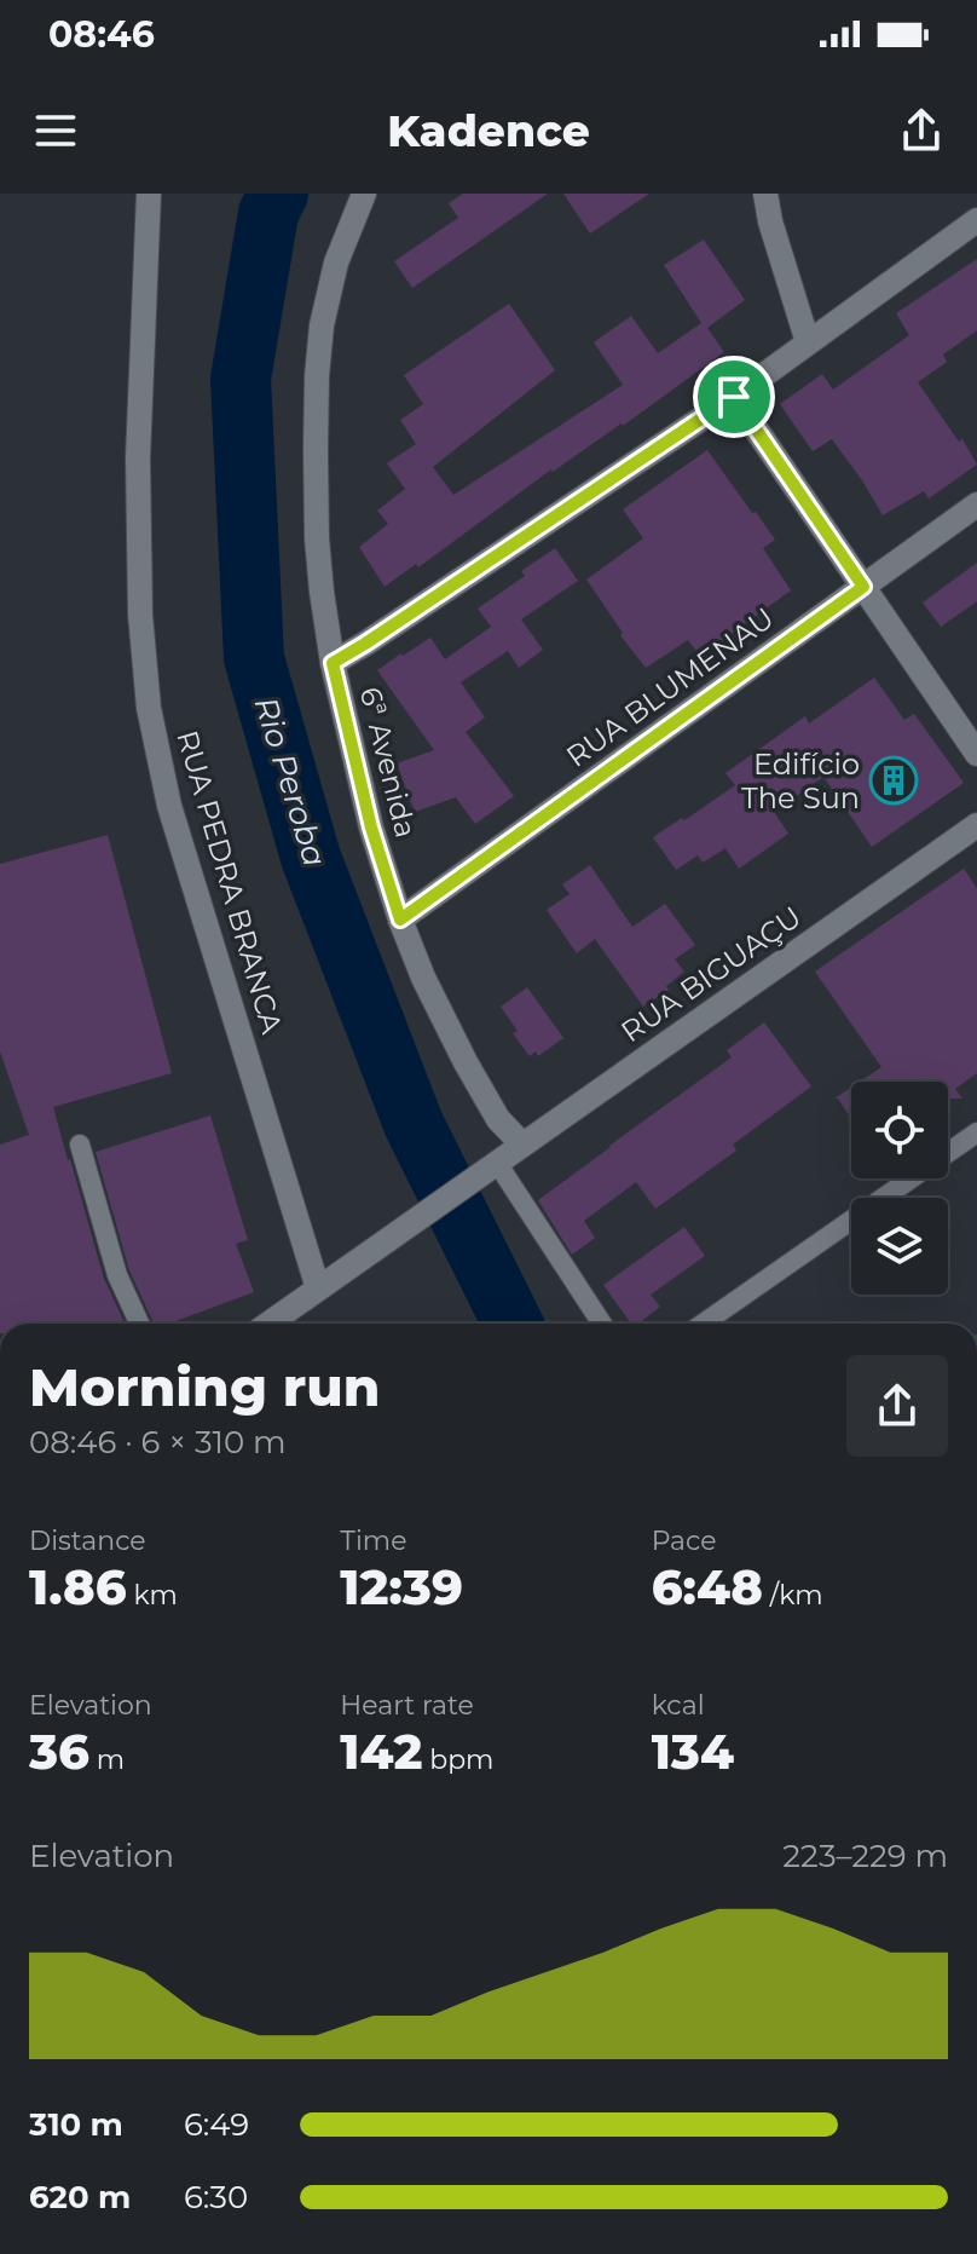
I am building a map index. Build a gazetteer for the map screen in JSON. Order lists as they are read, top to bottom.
{
  "streets": {
    "street": [
      "RUA BLUMENAU",
      "6ª Avenida",
      "RUA PEDRA BRANCA",
      "RUA BIGUAÇU"
    ]
  },
  "crossings": [
    ["RUA BLUMENAU", "6ª Avenida"],
    ["6ª Avenida", "RUA BIGUAÇU"],
    ["RUA PEDRA BRANCA", "RUA BIGUAÇU"]
  ],
  "water": ["Rio Peroba"],
  "places": {
    "building": ["Edifício The Sun"]
  },
  "page": {
    "status": "08:46",
    "header": "Kadence",
    "heading": ["Morning run", "08:46 · 6 × 310 m"],
    "stats": [
      ["Distance", "1.86 km"],
      ["Time", "12:39"],
      ["Pace", "6:48 /km"],
      ["Elevation", "36 m"],
      ["Heart rate", "142 bpm"],
      ["kcal", "134"]
    ],
    "chart": ["Elevation", "223–229 m"],
    "list": [
      {
        "name": "310 m",
        "note": "6:49"
      },
      {
        "name": "620 m",
        "note": "6:30"
      }
    ]
  }
}
